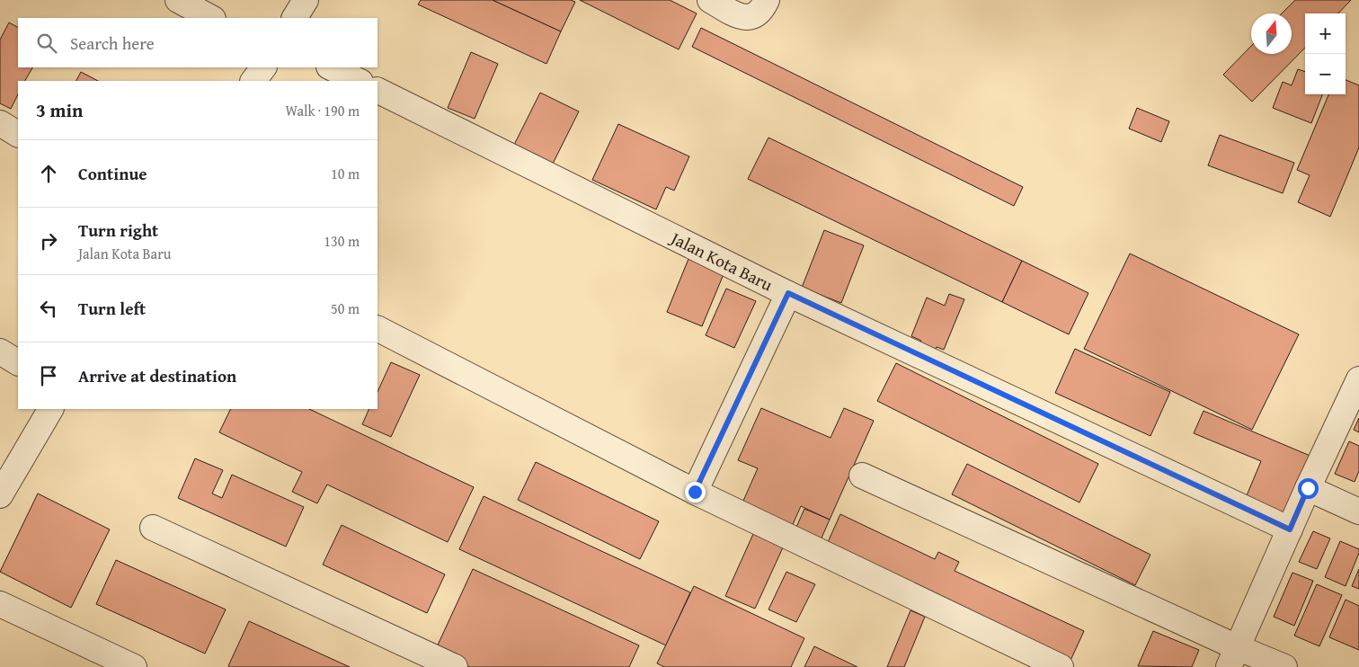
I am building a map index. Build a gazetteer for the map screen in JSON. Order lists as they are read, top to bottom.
{
  "streets": {
    "street": ["Jalan Kota Baru"]
  },
  "north": "top",
  "page": {
    "map_buttons": ["+", "−"],
    "search": "Search here",
    "heading": ["3 min", "Walk · 190 m"],
    "list": [
      ["Continue", "10 m"],
      ["Turn right", "Jalan Kota Baru", "130 m"],
      ["Turn left", "50 m"],
      "Arrive at destination"
    ]
  }
}
